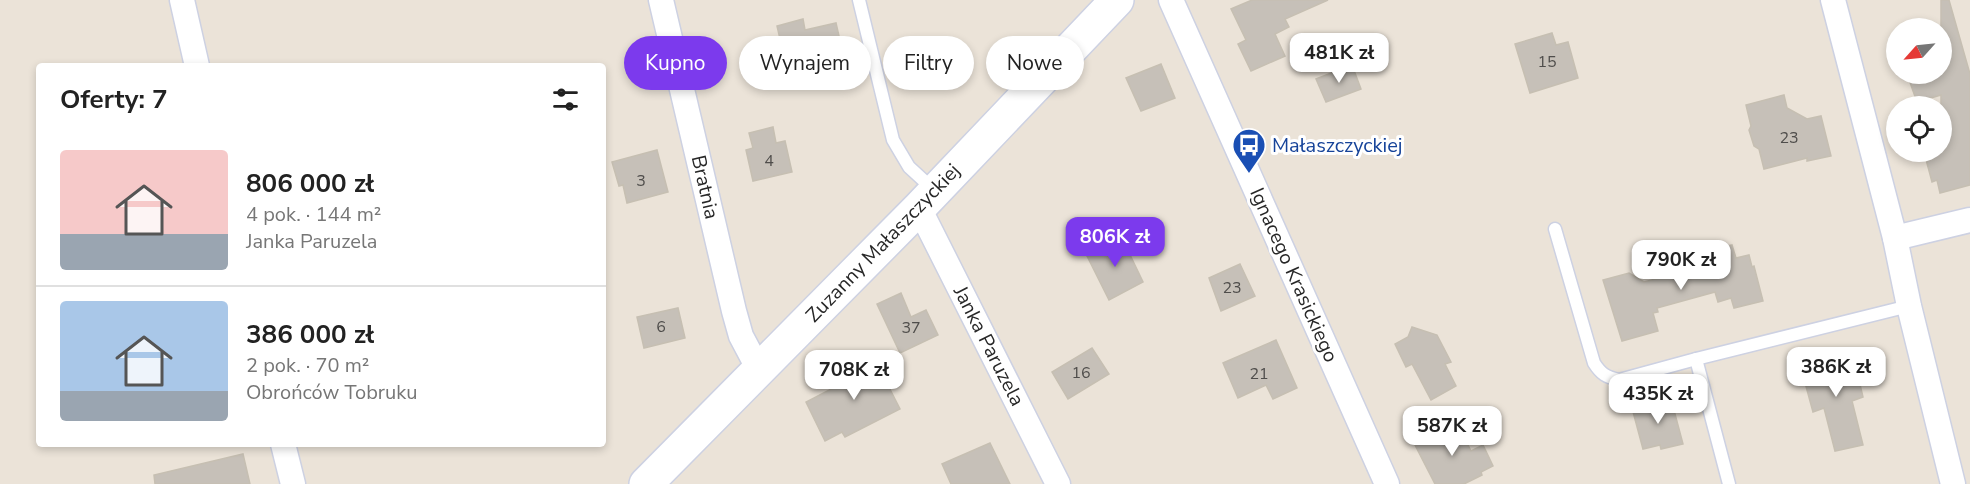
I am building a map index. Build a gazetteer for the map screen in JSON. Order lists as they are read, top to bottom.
{
  "streets": {
    "street": [
      "Bratnia",
      "Zuzanny Małaszczyckiej",
      "Ignacego Krasickiego",
      "Janka Paruzela"
    ]
  },
  "crossings": [
    ["Bratnia", "Zuzanny Małaszczyckiej"],
    ["Zuzanny Małaszczyckiej", "Janka Paruzela"]
  ],
  "places": {
    "bus stop": ["Małaszczyckiej"]
  },
  "house_numbers": [
    "15",
    "23",
    "4",
    "3",
    "23",
    "6",
    "37",
    "16",
    "21"
  ],
  "north": "bottom left",
  "page": {
    "price": [
      "481K zł",
      "806K zł",
      "790K zł",
      "386K zł",
      "708K zł",
      "435K zł",
      "587K zł"
    ],
    "chip": [
      "Kupno",
      "Wynajem",
      "Filtry",
      "Nowe"
    ],
    "heading": "Oferty: 7",
    "list": [
      {
        "name": "806 000 zł",
        "note": "4 pok. · 144 m² · Janka Paruzela"
      },
      {
        "name": "386 000 zł",
        "note": "2 pok. · 70 m² · Obrońców Tobruku"
      }
    ]
  }
}
